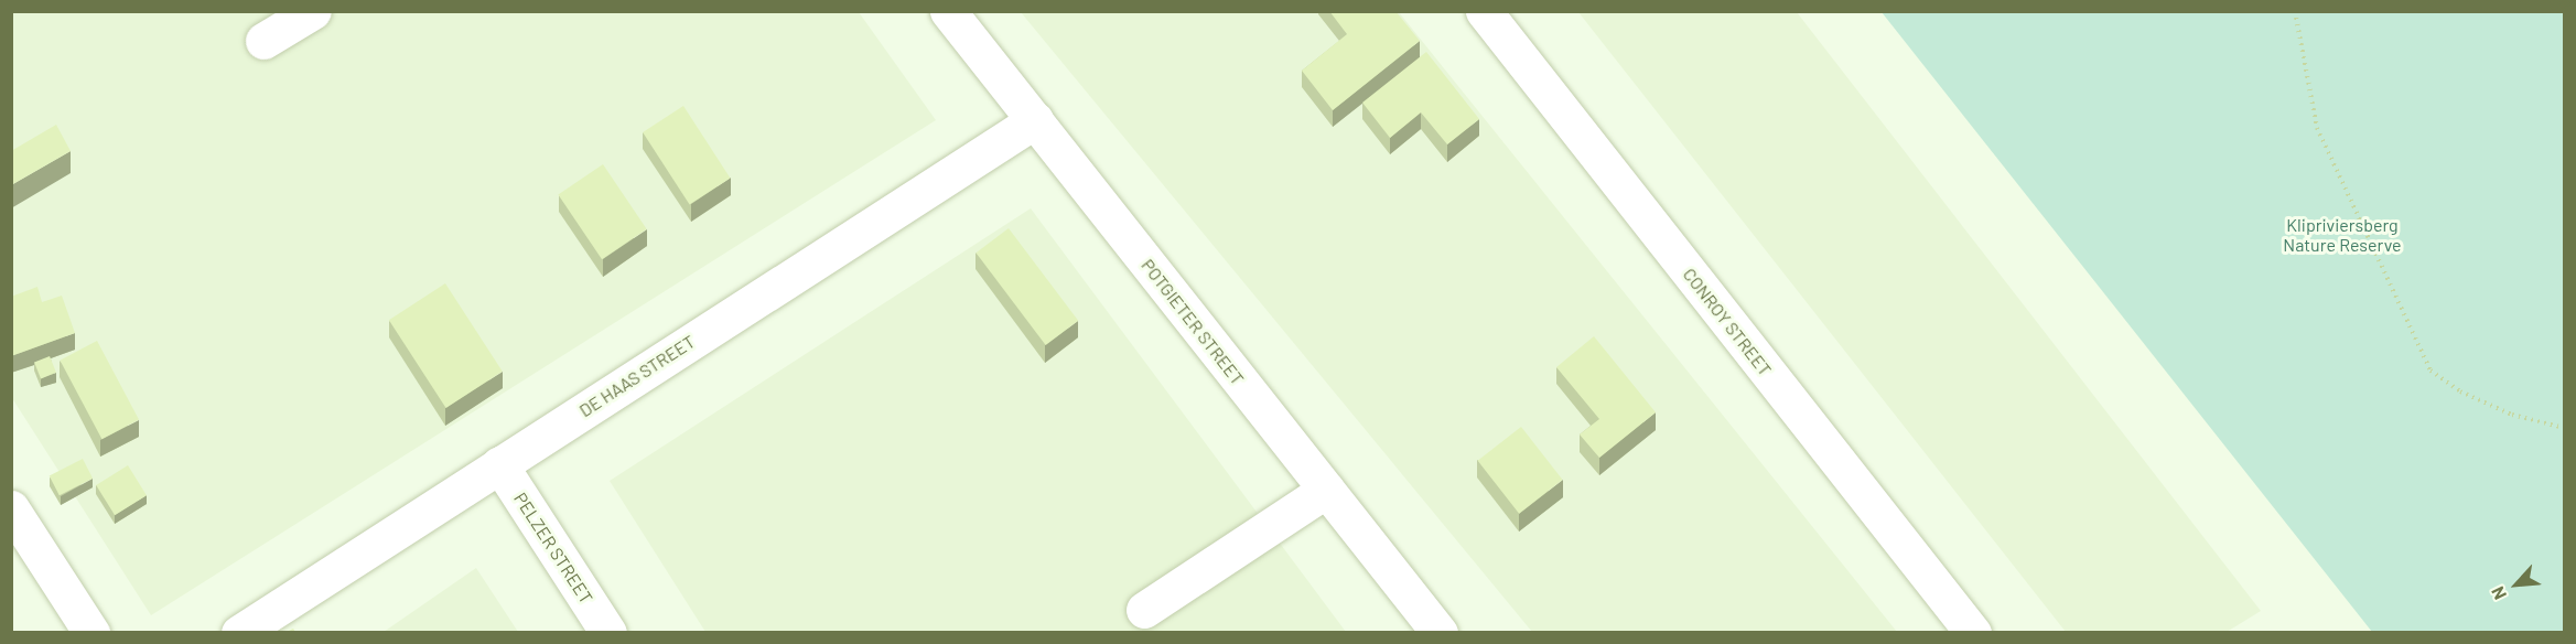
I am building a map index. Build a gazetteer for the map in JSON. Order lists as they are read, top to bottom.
{
  "streets": {
    "street": [
      "POTGIETER STREET",
      "CONROY STREET",
      "DE HAAS STREET",
      "PELZER STREET"
    ]
  },
  "crossings": [
    ["POTGIETER STREET", "DE HAAS STREET"],
    ["DE HAAS STREET", "PELZER STREET"]
  ],
  "parks": ["Klipriviersberg Nature Reserve"],
  "north": "bottom left"
}
